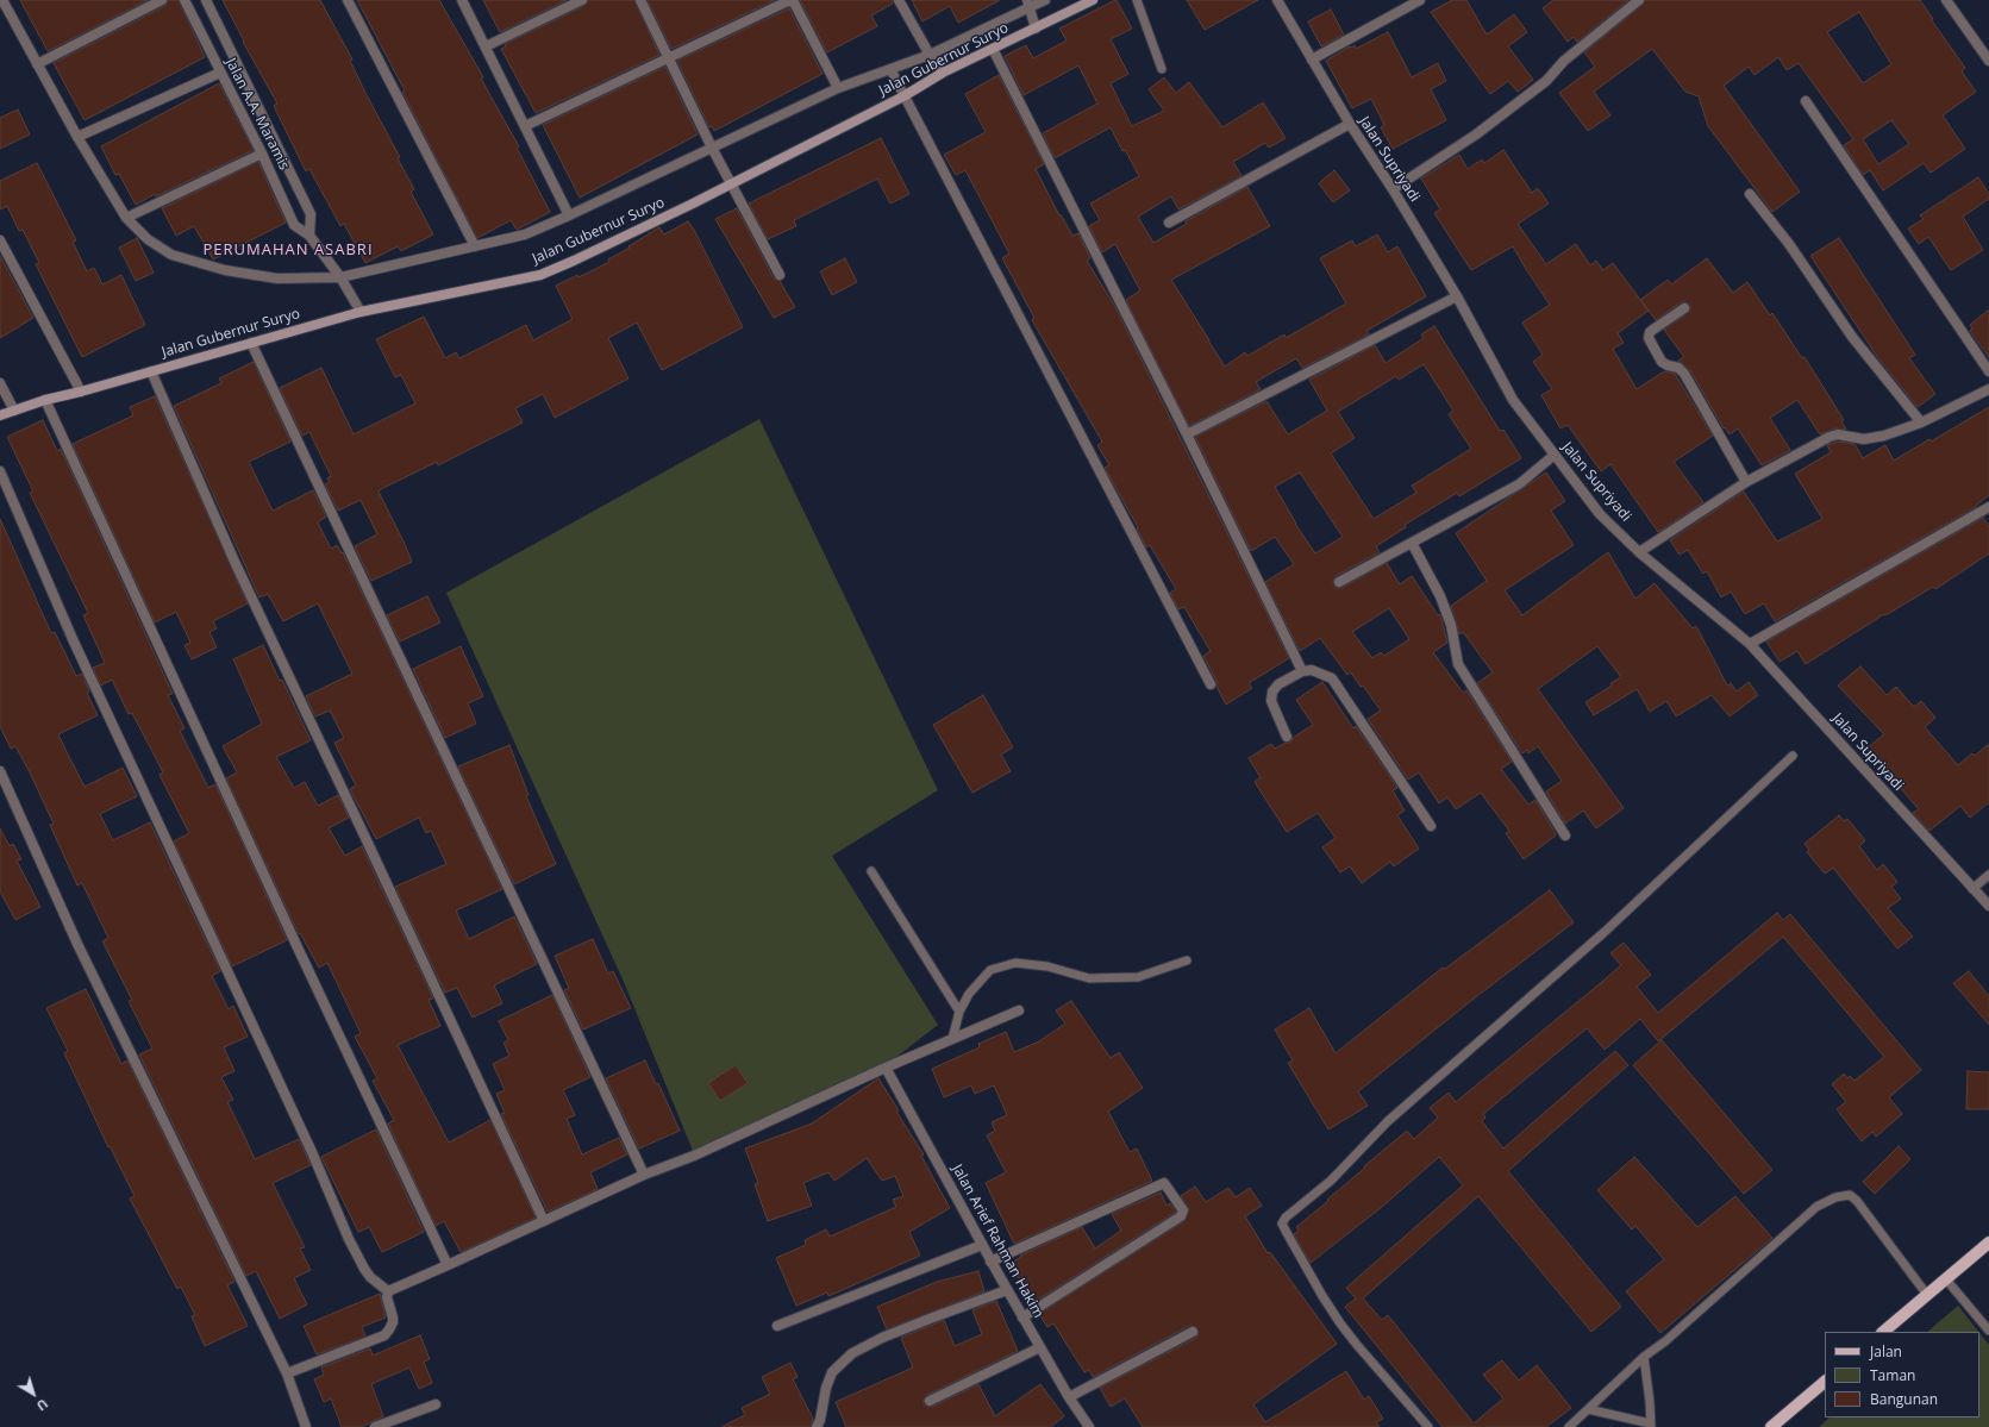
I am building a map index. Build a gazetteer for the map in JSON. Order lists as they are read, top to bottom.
{
  "streets": {
    "main road": ["Jalan Gubernur Suryo"],
    "street": ["Jalan A.A. Maramis", "Jalan Supriyadi", "Jalan Arief Rahman Hakim"]
  },
  "crossings": [
    ["Jalan Gubernur Suryo", "Jalan A.A. Maramis"]
  ],
  "districts": ["PERUMAHAN ASABRI"],
  "legend": ["Jalan", "Taman", "Bangunan"],
  "north": "bottom right"
}
